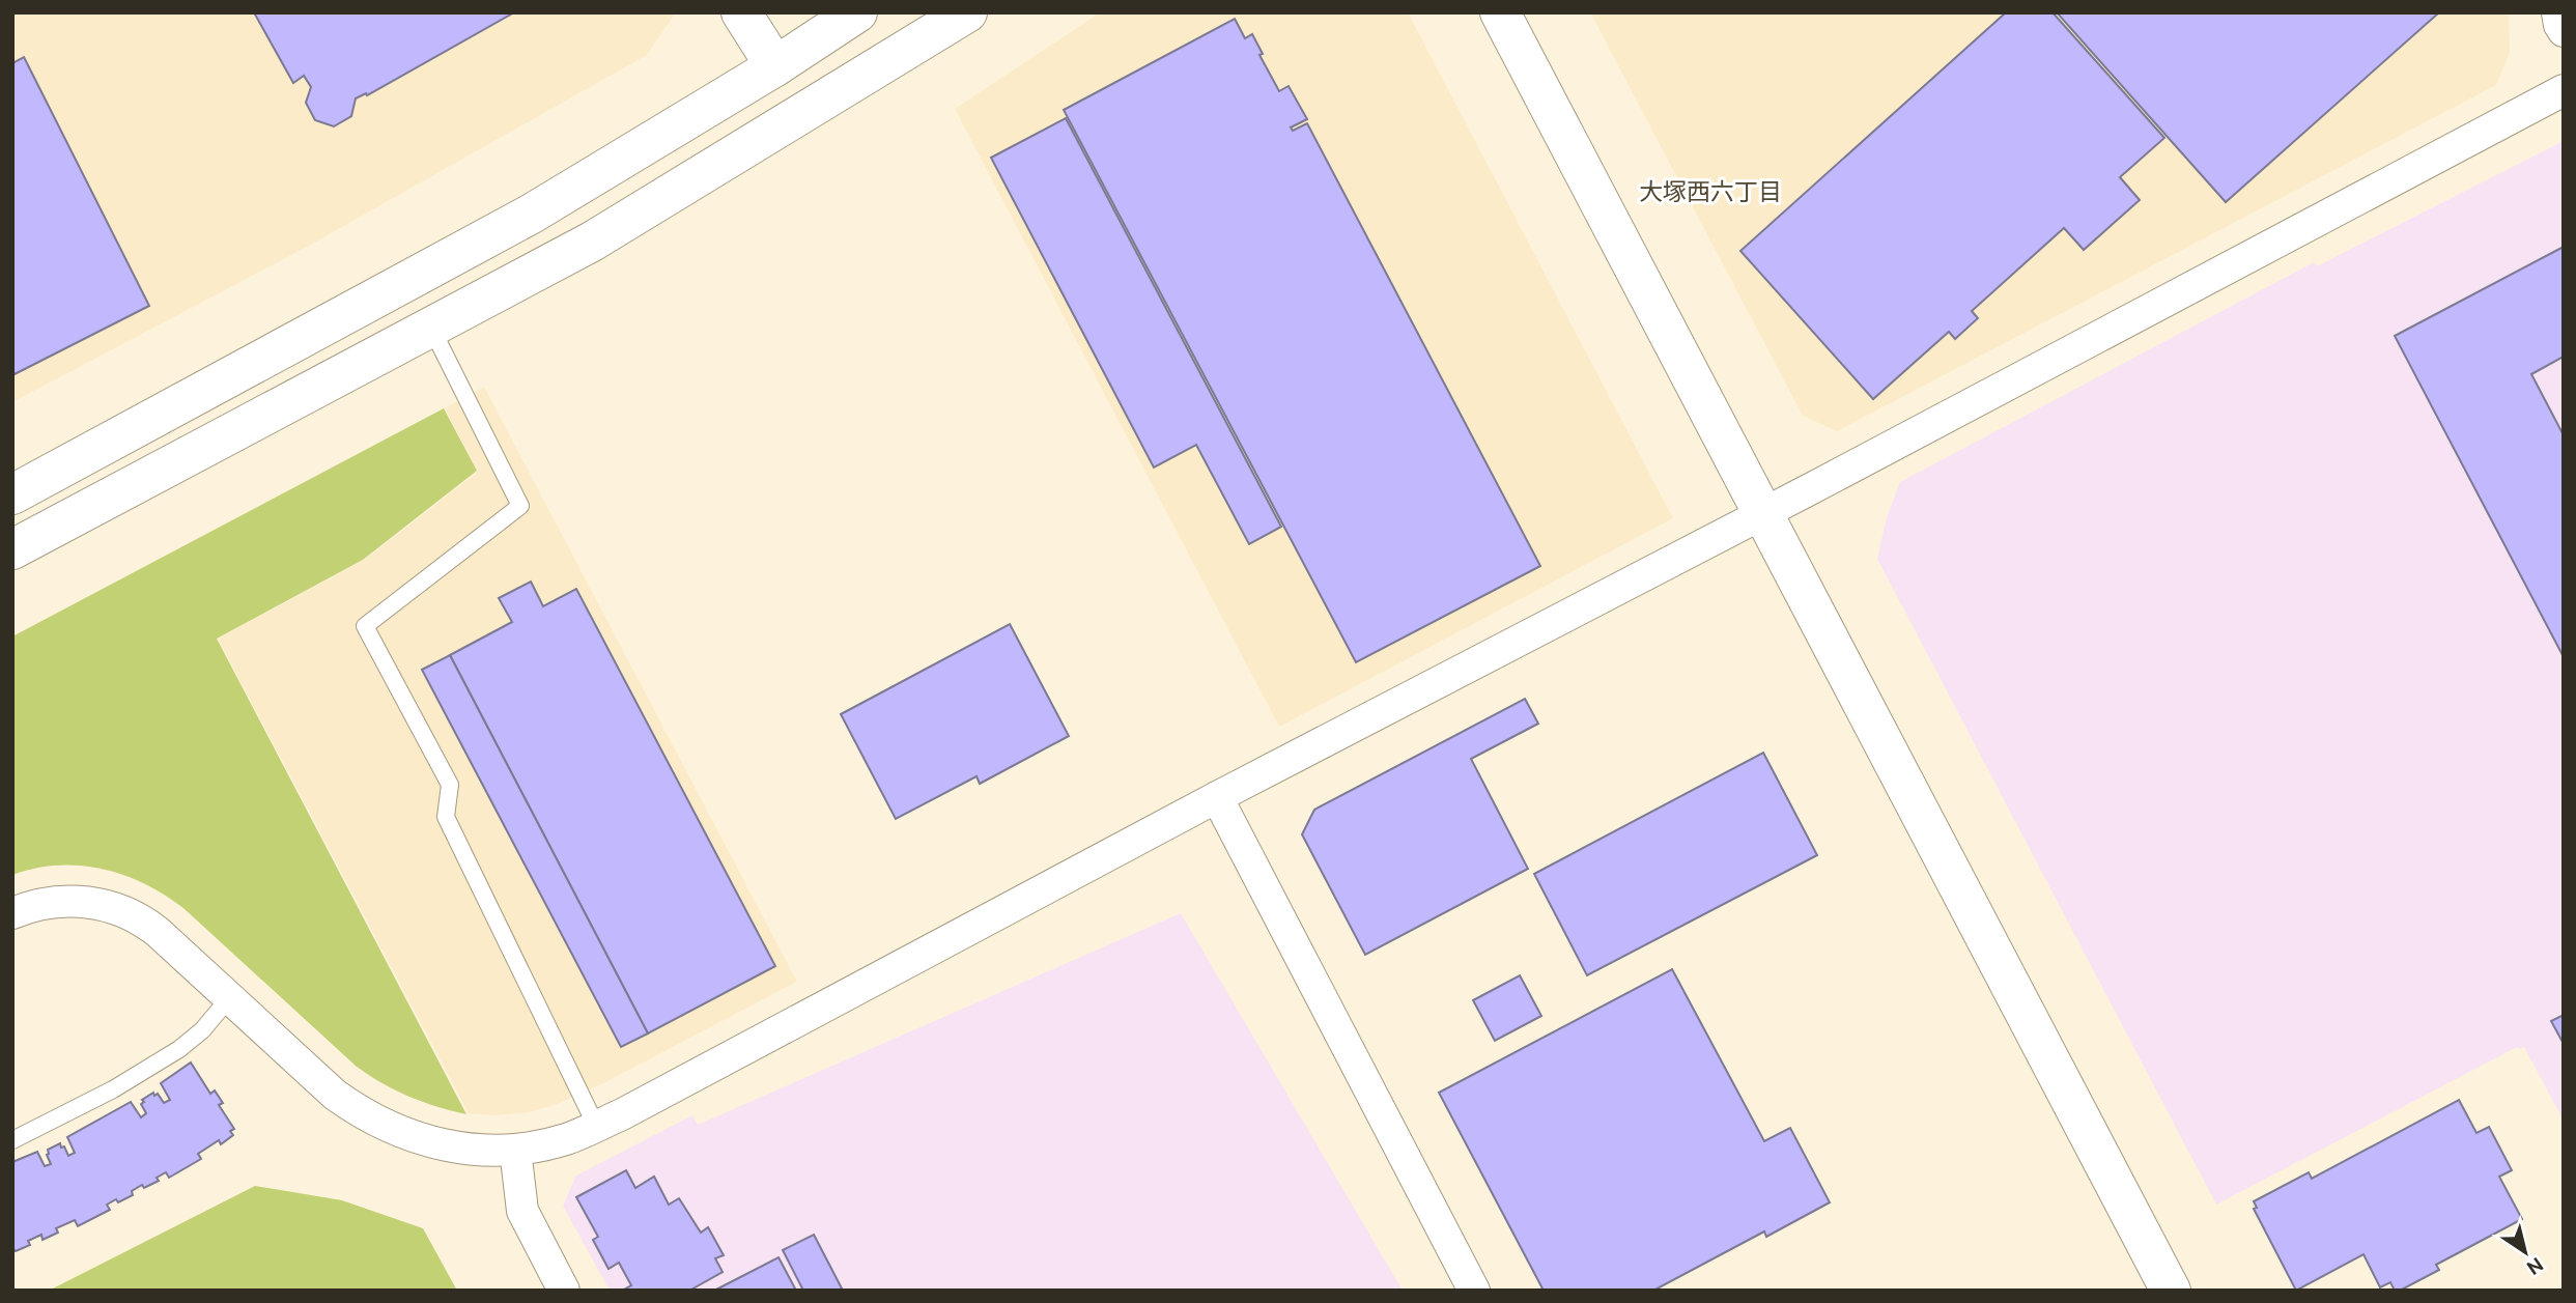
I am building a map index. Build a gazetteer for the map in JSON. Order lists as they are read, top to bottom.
{
  "districts": ["大塚西六丁目"],
  "north": "bottom right"
}
